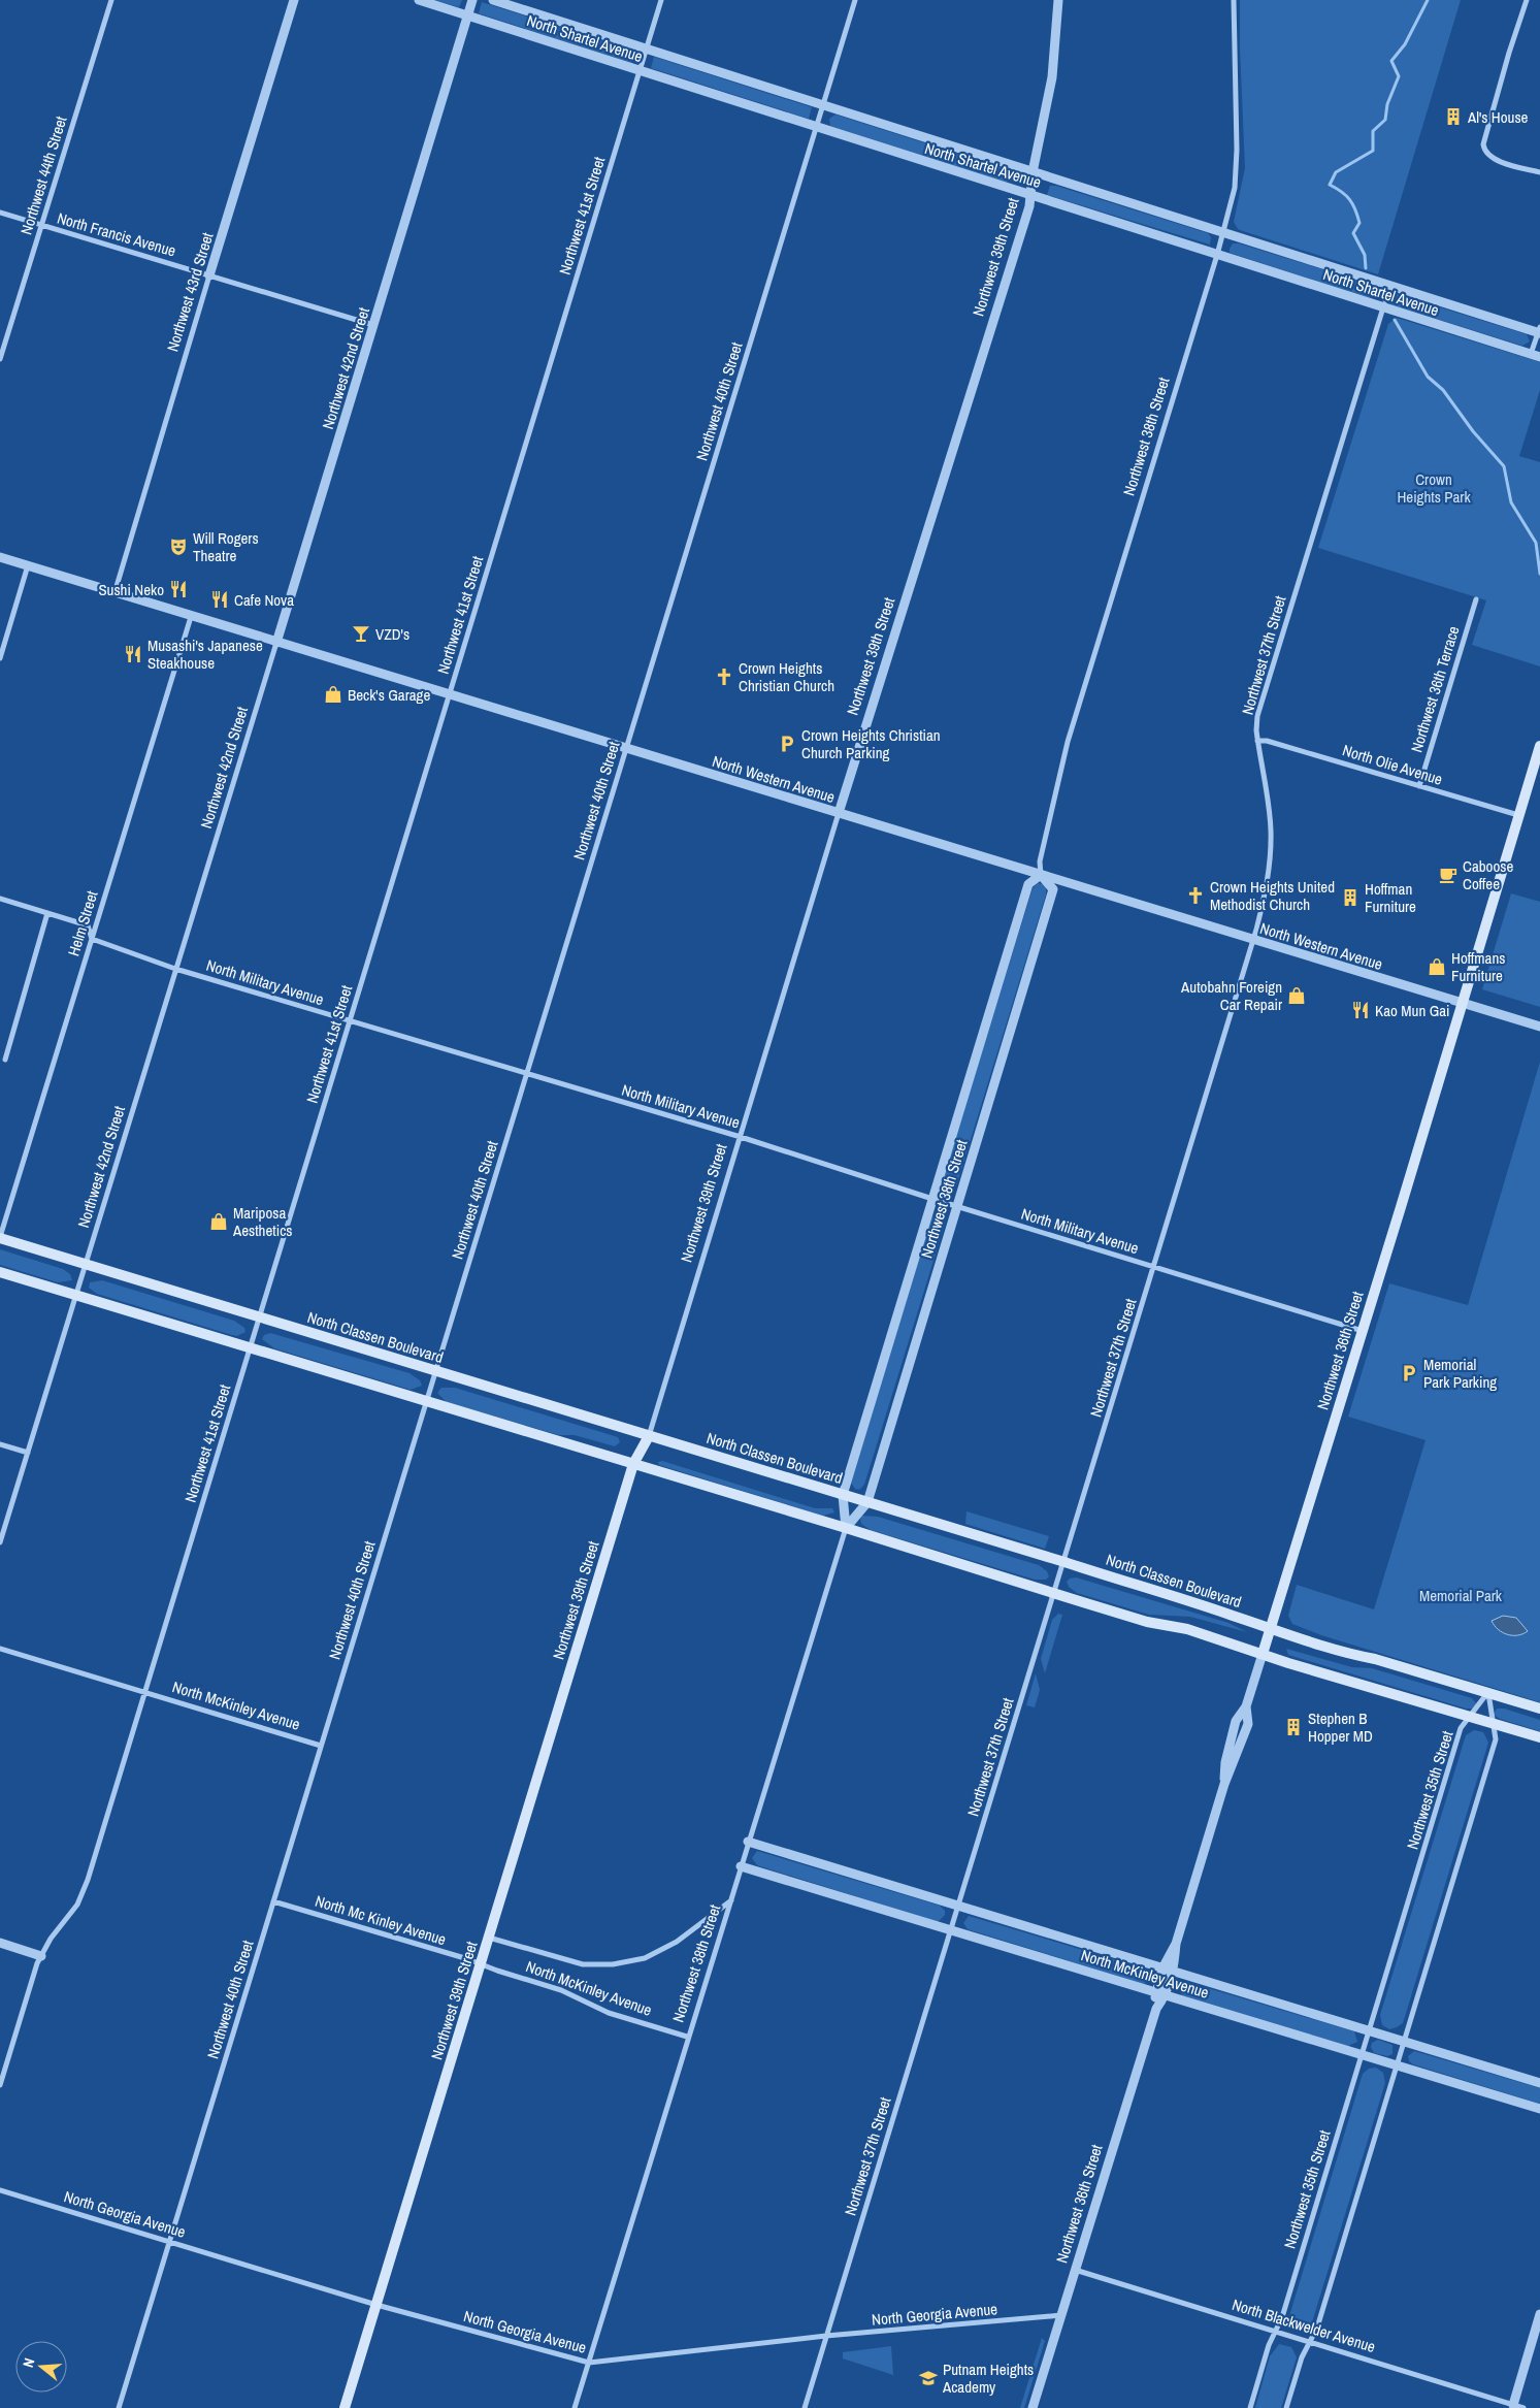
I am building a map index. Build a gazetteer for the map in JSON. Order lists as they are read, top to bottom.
{
  "streets": {
    "main road": ["Northwest 39th Street", "North Classen Boulevard", "Northwest 36th Street"],
    "street": [
      "North Shartel Avenue",
      "Northwest 44th Street",
      "Northwest 41st Street",
      "North Francis Avenue",
      "Northwest 43rd Street",
      "Northwest 42nd Street",
      "Northwest 40th Street",
      "Northwest 38th Street",
      "Northwest 37th Street",
      "Northwest 36th Terrace",
      "North Olie Avenue",
      "North Western Avenue",
      "Helm Street",
      "North Military Avenue",
      "North McKinley Avenue",
      "Northwest 35th Street",
      "North Mc Kinley Avenue",
      "North Georgia Avenue",
      "North Blackwelder Avenue"
    ]
  },
  "crossings": [
    ["North Shartel Avenue", "Northwest 41st Street"],
    ["North Shartel Avenue", "Northwest 39th Street"],
    ["North Shartel Avenue", "Northwest 42nd Street"],
    ["North Shartel Avenue", "Northwest 40th Street"],
    ["North Shartel Avenue", "Northwest 38th Street"],
    ["North Shartel Avenue", "Northwest 37th Street"],
    ["Northwest 44th Street", "North Francis Avenue"],
    ["Northwest 41st Street", "North Western Avenue"],
    ["Northwest 41st Street", "North Military Avenue"],
    ["Northwest 41st Street", "North Classen Boulevard"],
    ["Northwest 41st Street", "North McKinley Avenue"],
    ["North Francis Avenue", "Northwest 43rd Street"],
    ["North Francis Avenue", "Northwest 42nd Street"],
    ["Northwest 39th Street", "North Western Avenue"],
    ["Northwest 39th Street", "North Military Avenue"],
    ["Northwest 39th Street", "North Classen Boulevard"],
    ["Northwest 39th Street", "North McKinley Avenue"],
    ["Northwest 39th Street", "North Mc Kinley Avenue"],
    ["Northwest 39th Street", "North Georgia Avenue"],
    ["Northwest 43rd Street", "North Western Avenue"],
    ["Northwest 42nd Street", "North Western Avenue"],
    ["Northwest 42nd Street", "North Military Avenue"],
    ["Northwest 42nd Street", "North Classen Boulevard"],
    ["Northwest 40th Street", "North Western Avenue"],
    ["Northwest 40th Street", "North Military Avenue"],
    ["Northwest 40th Street", "North Classen Boulevard"],
    ["Northwest 40th Street", "North McKinley Avenue"],
    ["Northwest 40th Street", "North Mc Kinley Avenue"],
    ["Northwest 40th Street", "North Georgia Avenue"],
    ["Northwest 38th Street", "North Western Avenue"],
    ["Northwest 38th Street", "North Military Avenue"],
    ["Northwest 38th Street", "North Classen Boulevard"],
    ["Northwest 38th Street", "North McKinley Avenue"],
    ["Northwest 38th Street", "North Georgia Avenue"],
    ["Northwest 37th Street", "North Olie Avenue"],
    ["Northwest 37th Street", "North Western Avenue"],
    ["Northwest 37th Street", "North Military Avenue"],
    ["Northwest 37th Street", "North Classen Boulevard"],
    ["Northwest 37th Street", "North McKinley Avenue"],
    ["Northwest 37th Street", "North Georgia Avenue"],
    ["Northwest 36th Terrace", "North Olie Avenue"],
    ["North Olie Avenue", "Northwest 36th Street"],
    ["North Western Avenue", "Helm Street"],
    ["North Western Avenue", "Northwest 36th Street"],
    ["Helm Street", "North Military Avenue"],
    ["Helm Street", "North Classen Boulevard"],
    ["North Military Avenue", "Northwest 36th Street"],
    ["North Classen Boulevard", "Northwest 36th Street"],
    ["North Classen Boulevard", "Northwest 35th Street"],
    ["Northwest 36th Street", "North McKinley Avenue"],
    ["Northwest 36th Street", "North Georgia Avenue"],
    ["Northwest 36th Street", "North Blackwelder Avenue"],
    ["North McKinley Avenue", "Northwest 35th Street"],
    ["North McKinley Avenue", "North Mc Kinley Avenue"],
    ["Northwest 35th Street", "North Blackwelder Avenue"]
  ],
  "parks": ["Crown Heights Park", "Memorial Park"],
  "places": {
    "building": ["Al's House", "Hoffman Furniture", "Stephen B Hopper MD"],
    "theatre": ["Will Rogers Theatre"],
    "restaurant": [
      "Sushi Neko",
      "Cafe Nova",
      "Musashi's Japanese Steakhouse",
      "Kao Mun Gai"
    ],
    "bar": ["VZD's"],
    "church": ["Crown Heights Christian Church", "Crown Heights United Methodist Church"],
    "shop": [
      "Beck's Garage",
      "Hoffmans Furniture",
      "Autobahn Foreign Car Repair",
      "Mariposa Aesthetics"
    ],
    "parking": ["Crown Heights Christian Church Parking", "Memorial Park Parking"],
    "cafe": ["Caboose Coffee"],
    "school or university": ["Putnam Heights Academy"]
  },
  "north": "left"
}
